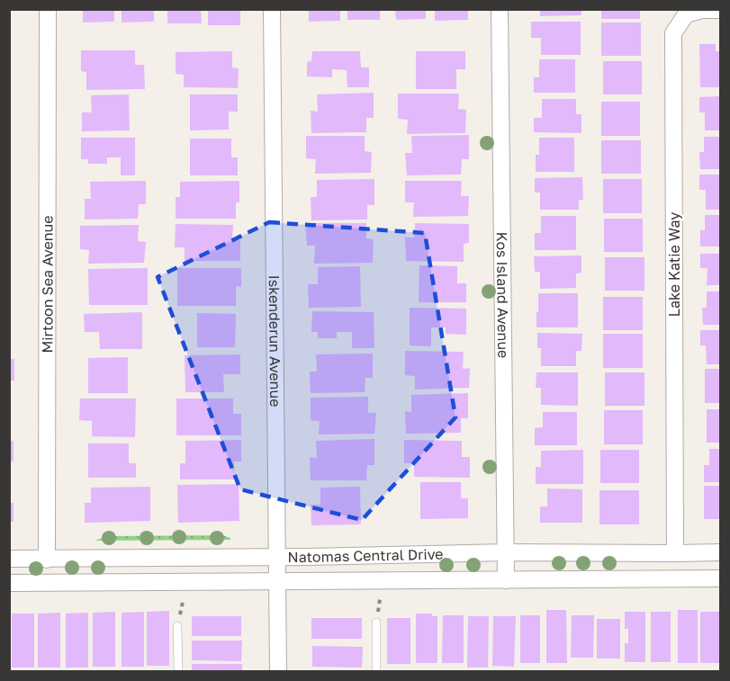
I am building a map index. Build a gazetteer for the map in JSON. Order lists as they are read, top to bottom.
{
  "streets": {
    "street": [
      "Lake Katie Way",
      "Mirtoon Sea Avenue",
      "Kos Island Avenue",
      "Iskenderun Avenue",
      "Natomas Central Drive"
    ]
  },
  "crossings": [
    ["Lake Katie Way", "Natomas Central Drive"],
    ["Mirtoon Sea Avenue", "Natomas Central Drive"],
    ["Kos Island Avenue", "Natomas Central Drive"],
    ["Iskenderun Avenue", "Natomas Central Drive"]
  ]
}
